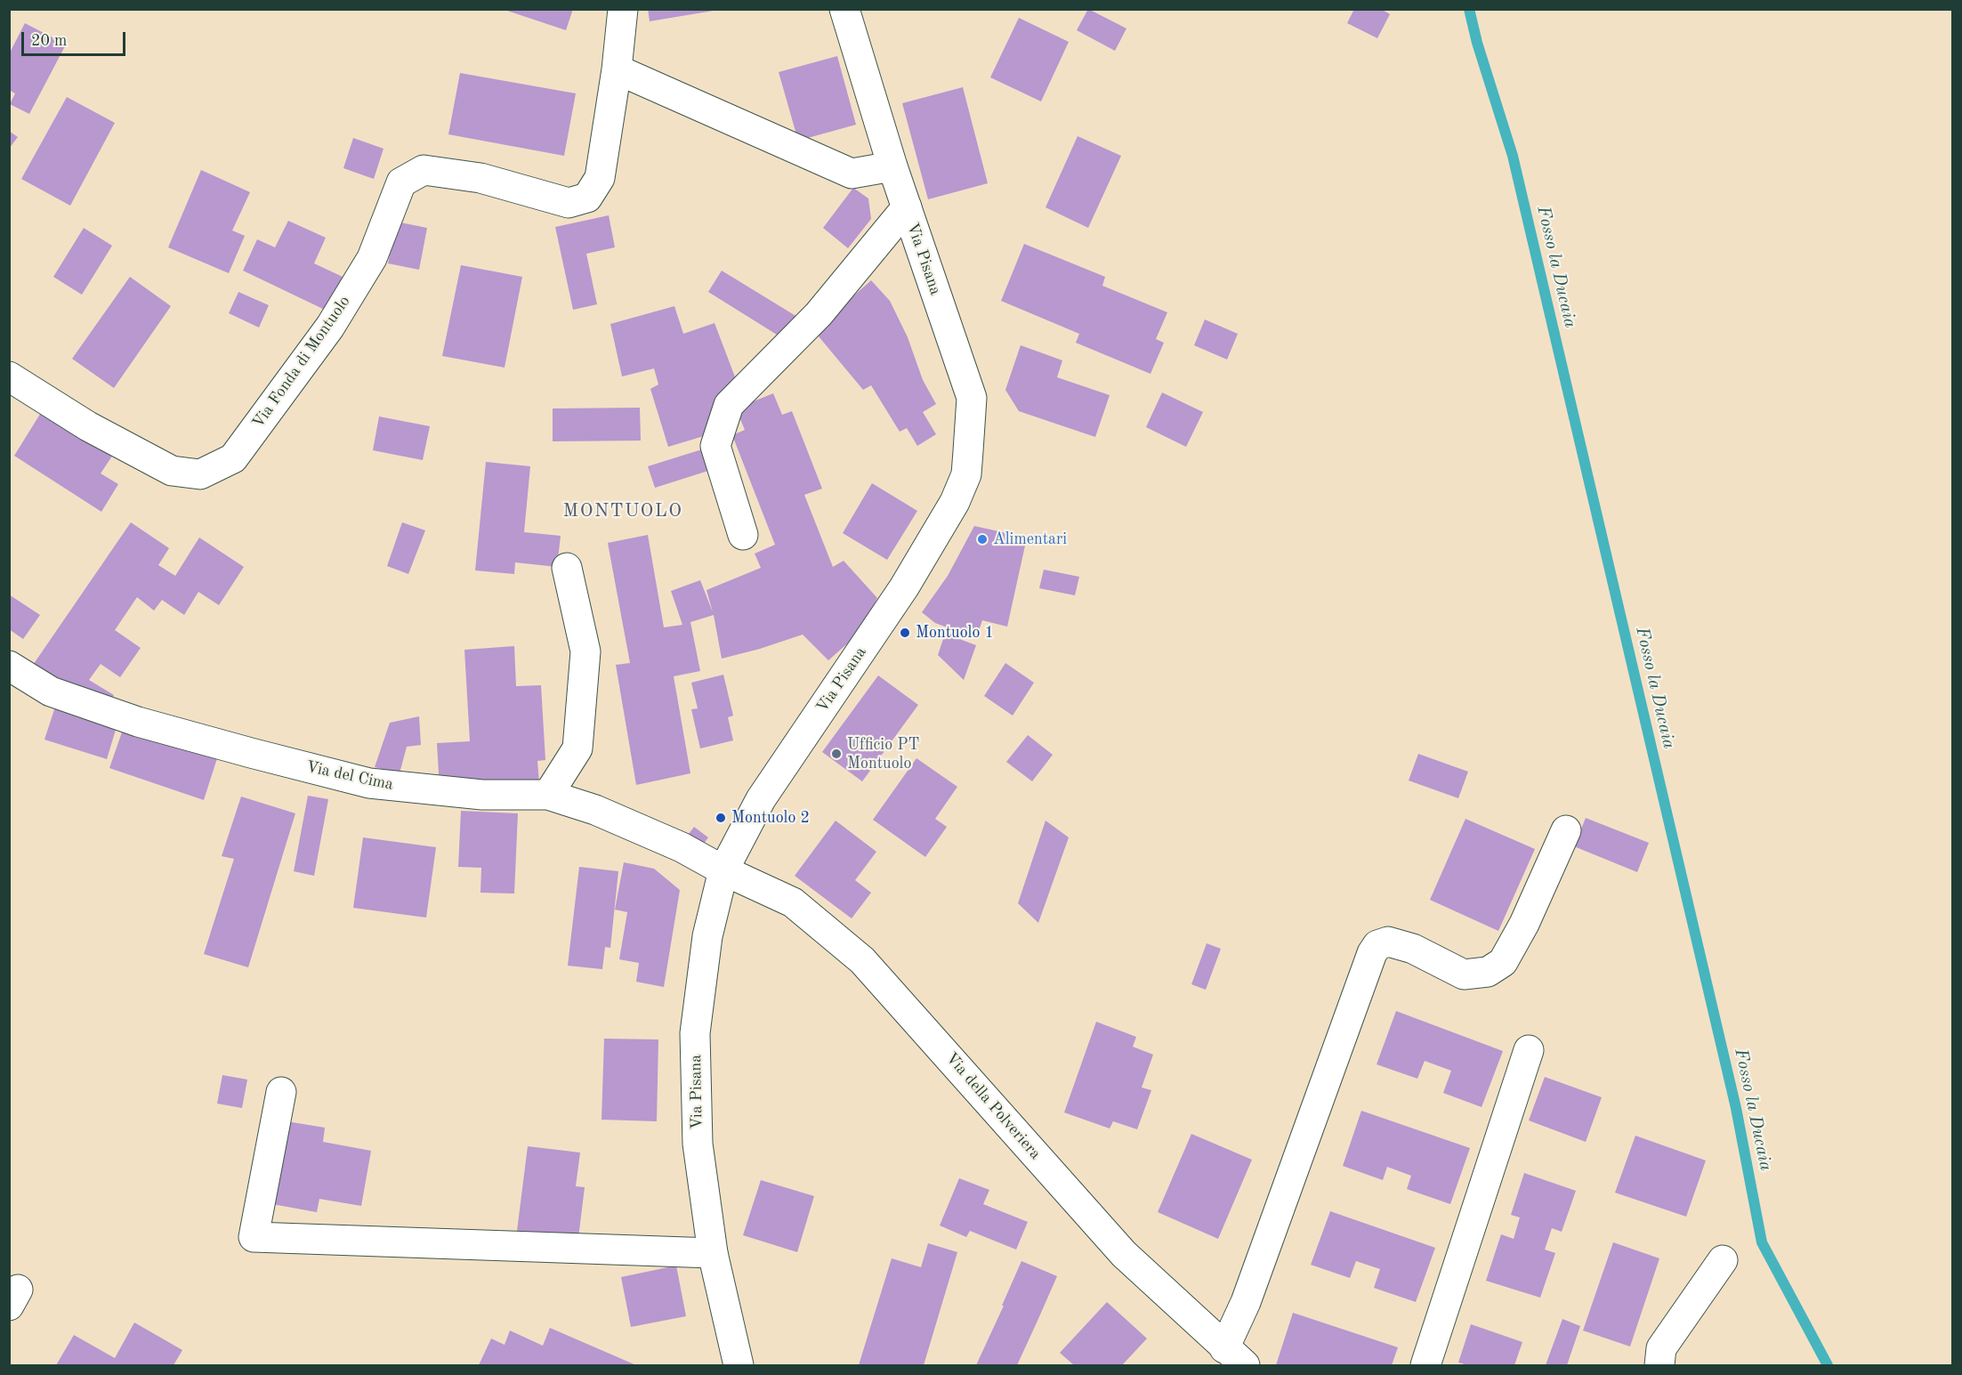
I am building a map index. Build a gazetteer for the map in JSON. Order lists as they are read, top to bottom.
{
  "streets": {
    "street": [
      "Via Pisana",
      "Via Fonda di Montuolo",
      "Via del Cima",
      "Via della Polveriera"
    ]
  },
  "crossings": [
    ["Via Pisana", "Via del Cima"],
    ["Via Pisana", "Via della Polveriera"],
    ["Via del Cima", "Via della Polveriera"]
  ],
  "districts": ["MONTUOLO"],
  "water": ["Fosso la Ducaia"],
  "places": [
    "Alimentari",
    "Montuolo 1",
    "Ufficio PT Montuolo",
    "Montuolo 2"
  ],
  "scale_bar": "20 m"
}
